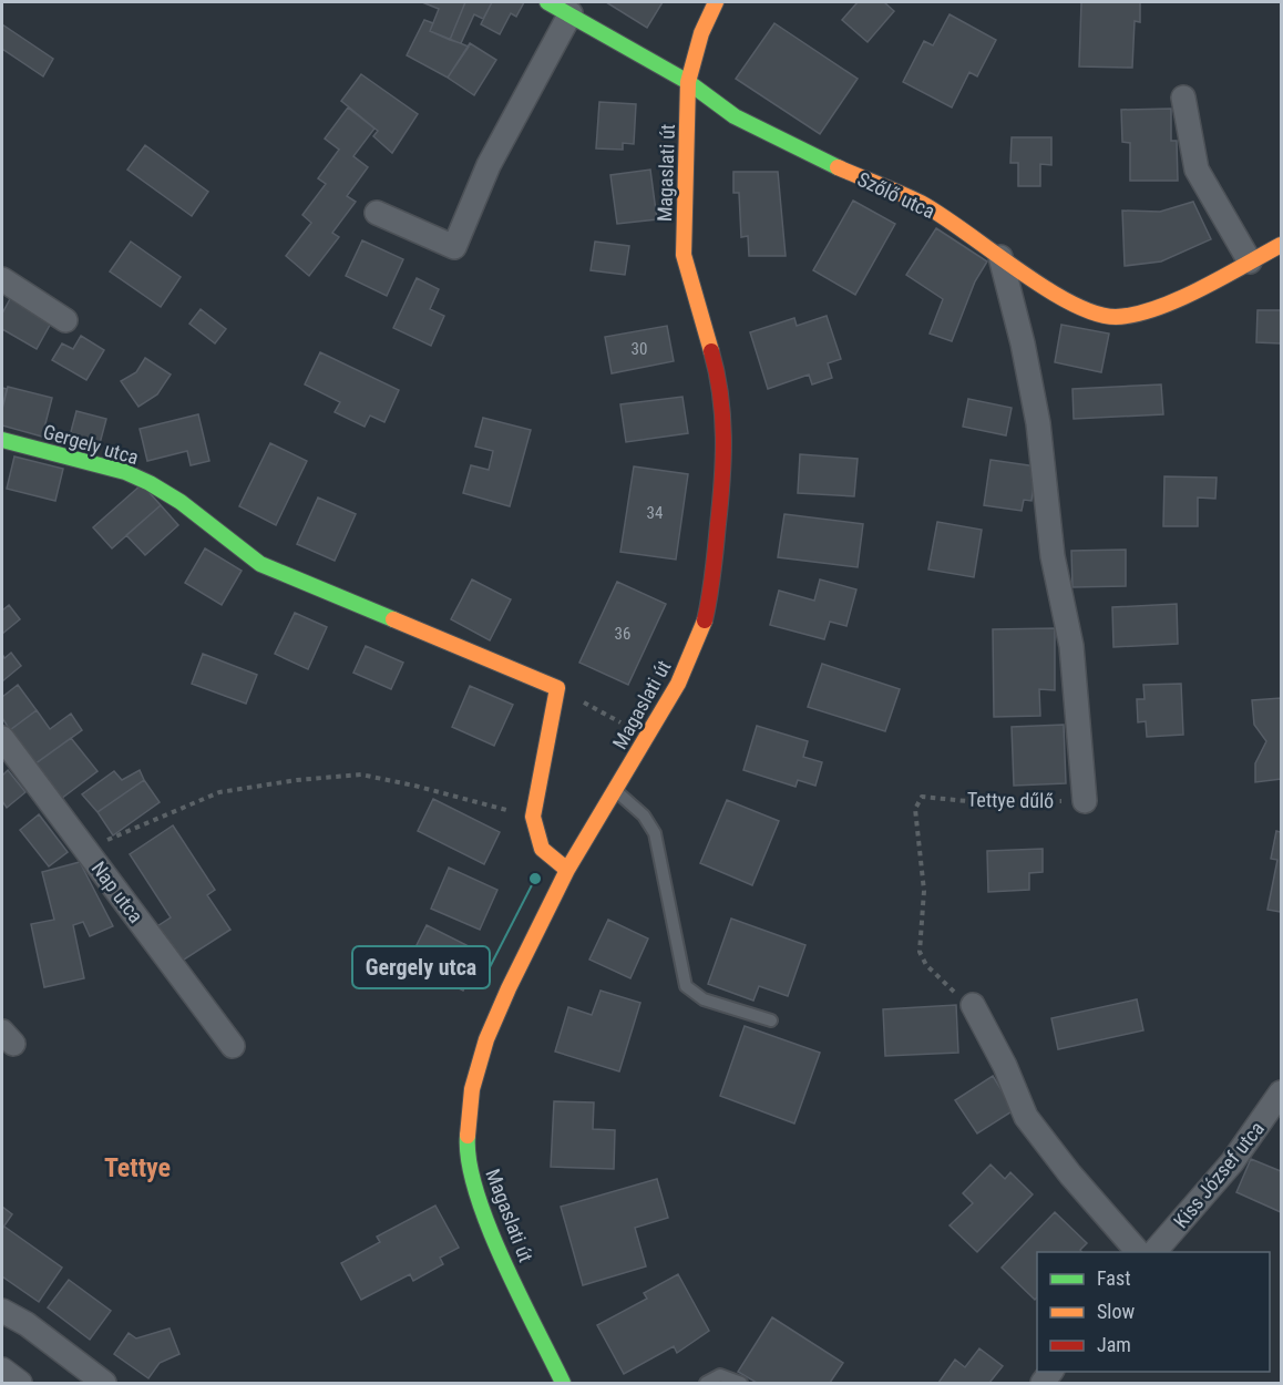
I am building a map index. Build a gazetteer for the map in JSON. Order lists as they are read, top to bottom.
{
  "streets": {
    "street": [
      "Magaslati út",
      "Szőlő utca",
      "Gergely utca",
      "Tettye dűlő",
      "Nap utca",
      "Kiss József utca"
    ]
  },
  "crossings": [
    ["Magaslati út", "Szőlő utca"],
    ["Szőlő utca", "Tettye dűlő"]
  ],
  "districts": ["Tettye"],
  "places": ["Gergely utca"],
  "house_numbers": ["30", "34", "36"],
  "legend": ["Fast", "Slow", "Jam"]
}
